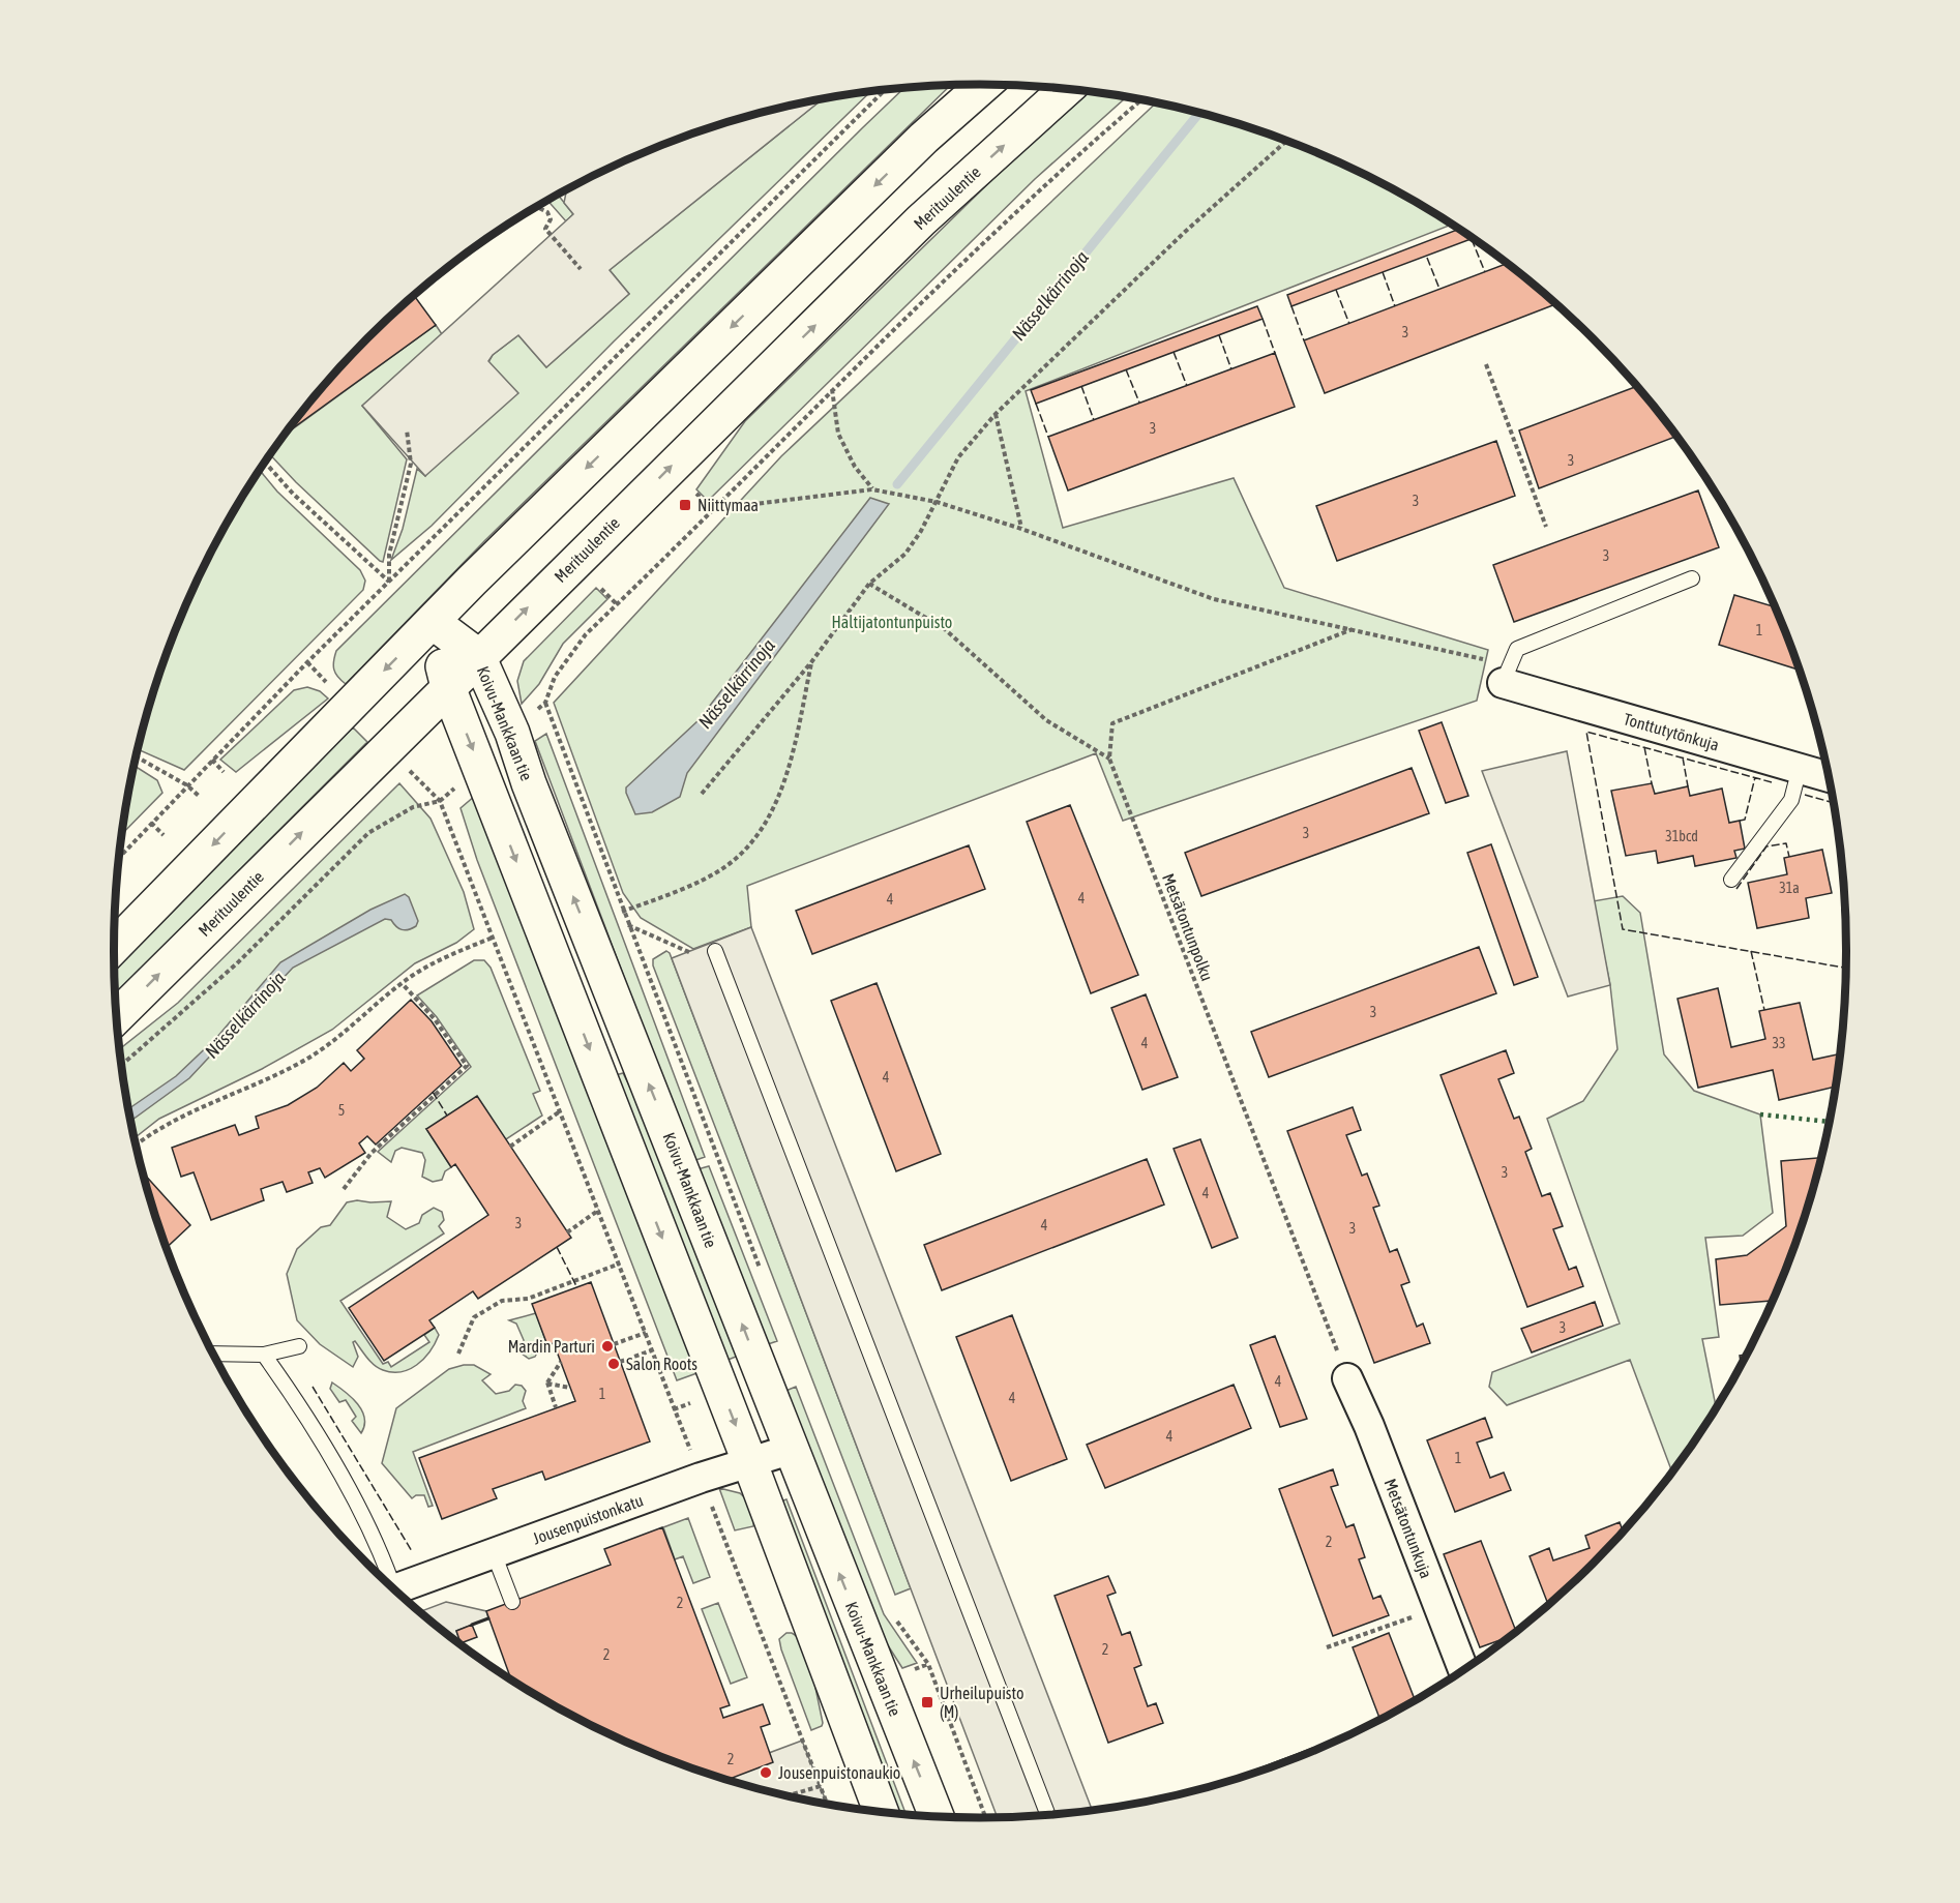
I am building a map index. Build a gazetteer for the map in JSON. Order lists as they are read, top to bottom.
{
  "streets": {
    "main road": ["Merituulentie", "Koivu-Mankkaan tie"],
    "street": ["Tonttutytönkuja", "Jousenpuistonkatu", "Metsätontunkuja"],
    "path": ["Metsätontunpolku"]
  },
  "crossings": [
    ["Merituulentie", "Koivu-Mankkaan tie"],
    ["Koivu-Mankkaan tie", "Jousenpuistonkatu"],
    ["Metsätontunpolku", "Metsätontunkuja"]
  ],
  "water": ["Nässelkärrinoja"],
  "parks": ["Haltijatontunpuisto"],
  "places": {
    "transit": ["Niittymaa", "Urheilupuisto (M)"],
    "other": ["Mardin Parturi", "Salon Roots", "Jousenpuistonaukio"]
  },
  "house_numbers": [
    "3",
    "3",
    "3",
    "3",
    "3",
    "1",
    "3",
    "31bcd",
    "31a",
    "4",
    "4",
    "3",
    "4",
    "33",
    "4",
    "5",
    "3",
    "4",
    "3",
    "4",
    "3",
    "3",
    "4",
    "1",
    "4",
    "4",
    "1",
    "2",
    "2",
    "2",
    "2",
    "2"
  ]
}
